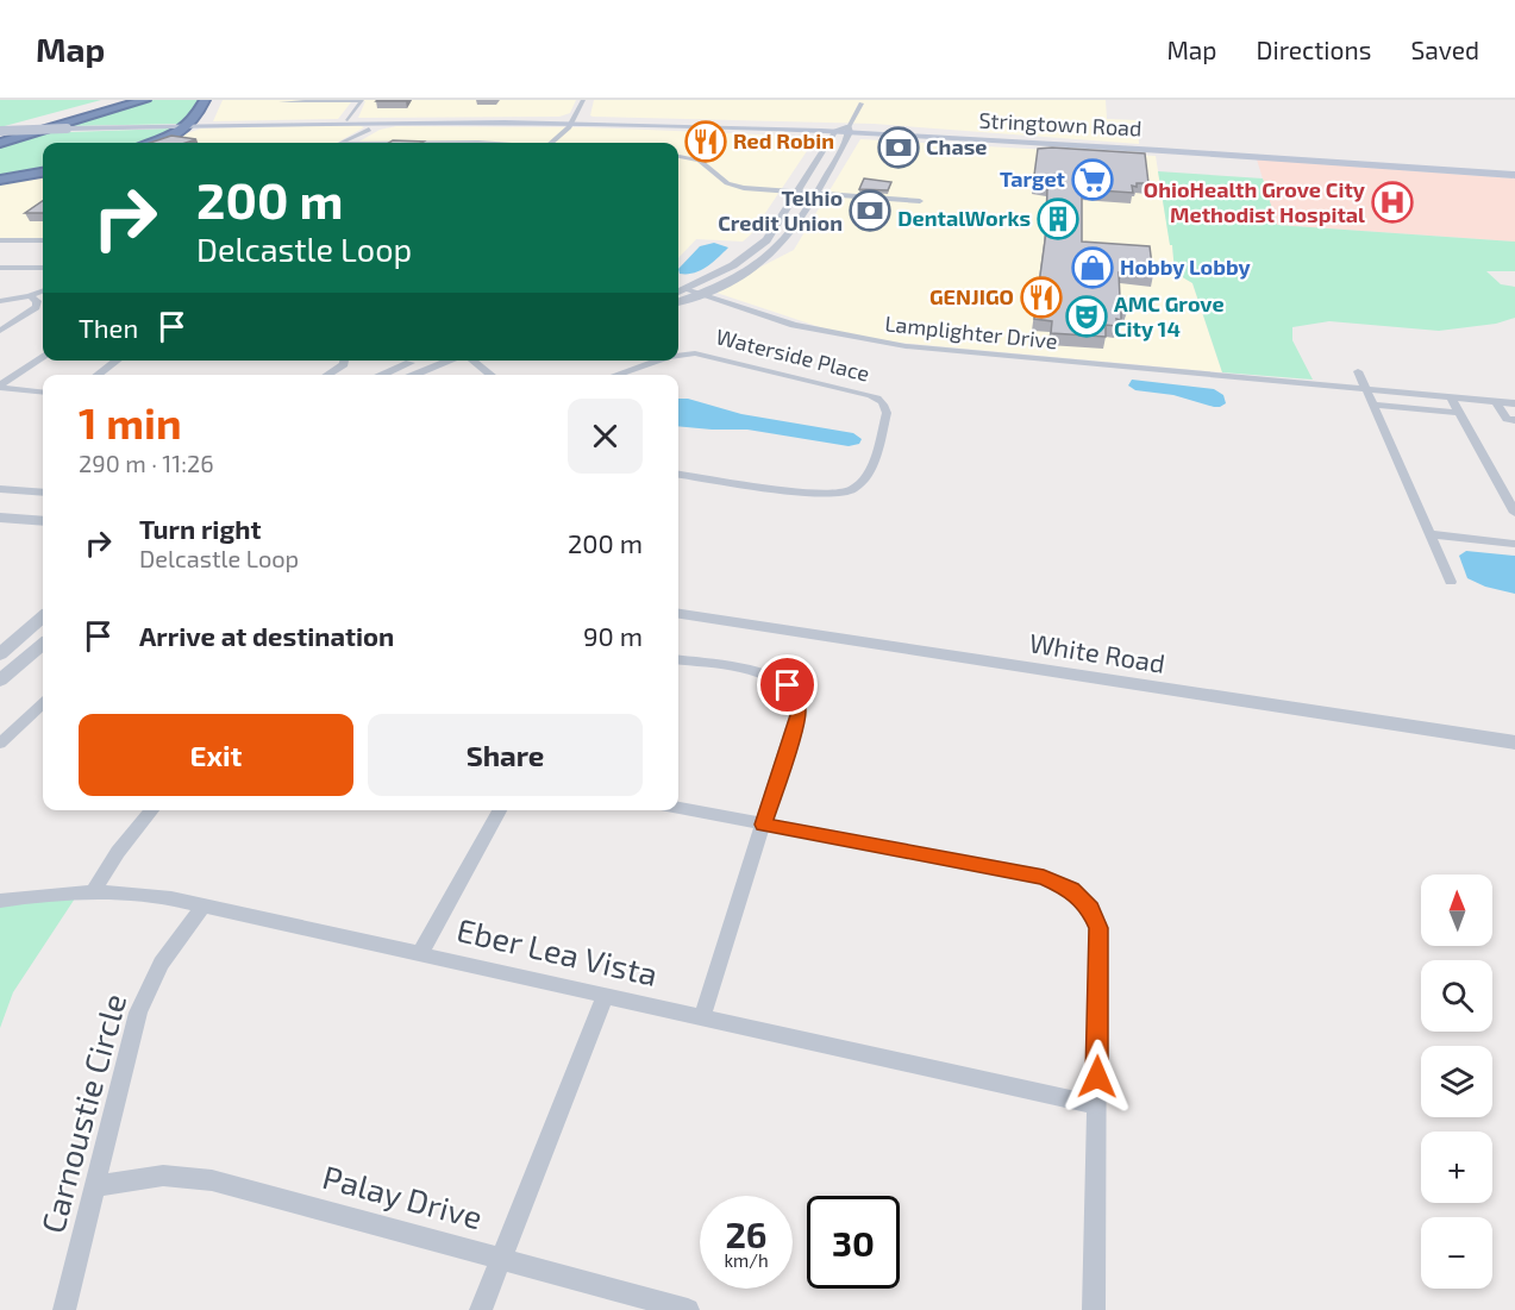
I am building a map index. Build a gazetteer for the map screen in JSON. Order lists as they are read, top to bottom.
{
  "streets": {
    "main road": ["Stringtown Road"],
    "street": [
      "Lamplighter Drive",
      "Waterside Place",
      "White Road",
      "Eber Lea Vista",
      "Carnoustie Circle",
      "Palay Drive"
    ]
  },
  "crossings": [
    ["Eber Lea Vista", "Carnoustie Circle"],
    ["Carnoustie Circle", "Palay Drive"]
  ],
  "places": {
    "restaurant": ["Red Robin", "GENJIGO"],
    "bank": ["Chase", "Telhio Credit Union"],
    "supermarket": ["Target"],
    "hospital": ["OhioHealth Grove City Methodist Hospital"],
    "building": ["DentalWorks"],
    "shop": ["Hobby Lobby"],
    "theatre": ["AMC Grove City 14"]
  },
  "north": "top",
  "page": {
    "header": "Map",
    "nav": ["Map", "Directions", "Saved"],
    "turn": ["200 m", "Delcastle Loop"],
    "then": "Then",
    "heading": ["1 min", "290 m · 11:26"],
    "list": [
      {
        "name": "Turn right",
        "note": "Delcastle Loop",
        "value": "200 m"
      },
      {
        "name": "Arrive at destination",
        "value": "90 m"
      }
    ],
    "buttons": ["Exit", "Share"],
    "map_buttons": ["+", "−"],
    "speed": "26 km/h",
    "limit": "30"
  }
}
